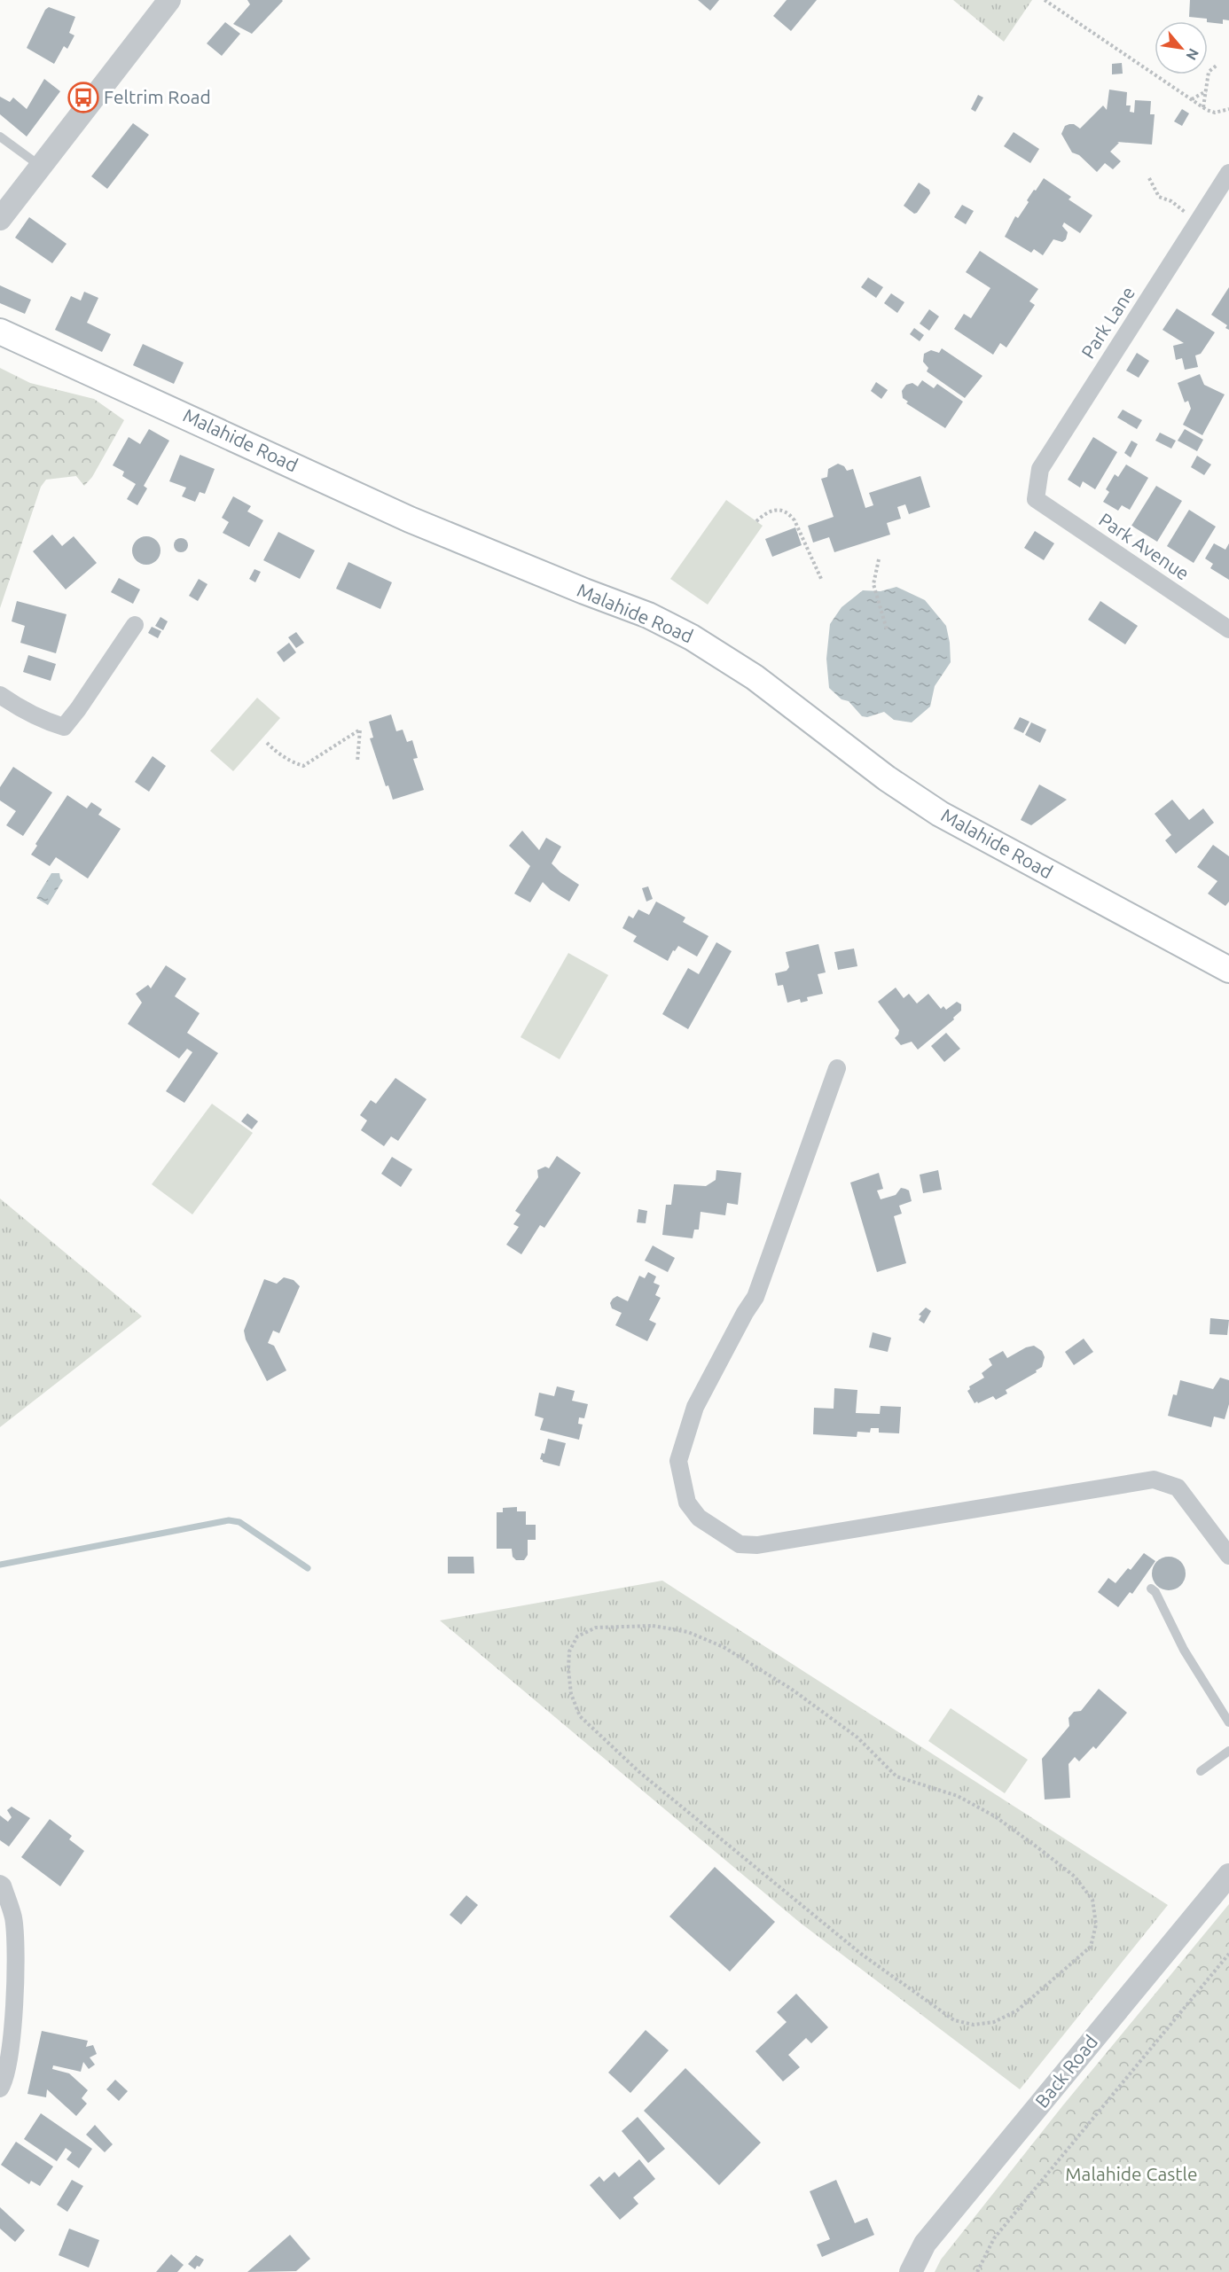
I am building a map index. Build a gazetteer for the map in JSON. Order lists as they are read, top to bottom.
{
  "streets": {
    "main road": ["Malahide Road"],
    "street": ["Park Lane", "Park Avenue", "Back Road"]
  },
  "crossings": [
    ["Park Lane", "Park Avenue"]
  ],
  "parks": ["Malahide Castle"],
  "places": {
    "bus stop": ["Feltrim Road"]
  },
  "north": "bottom right"
}
